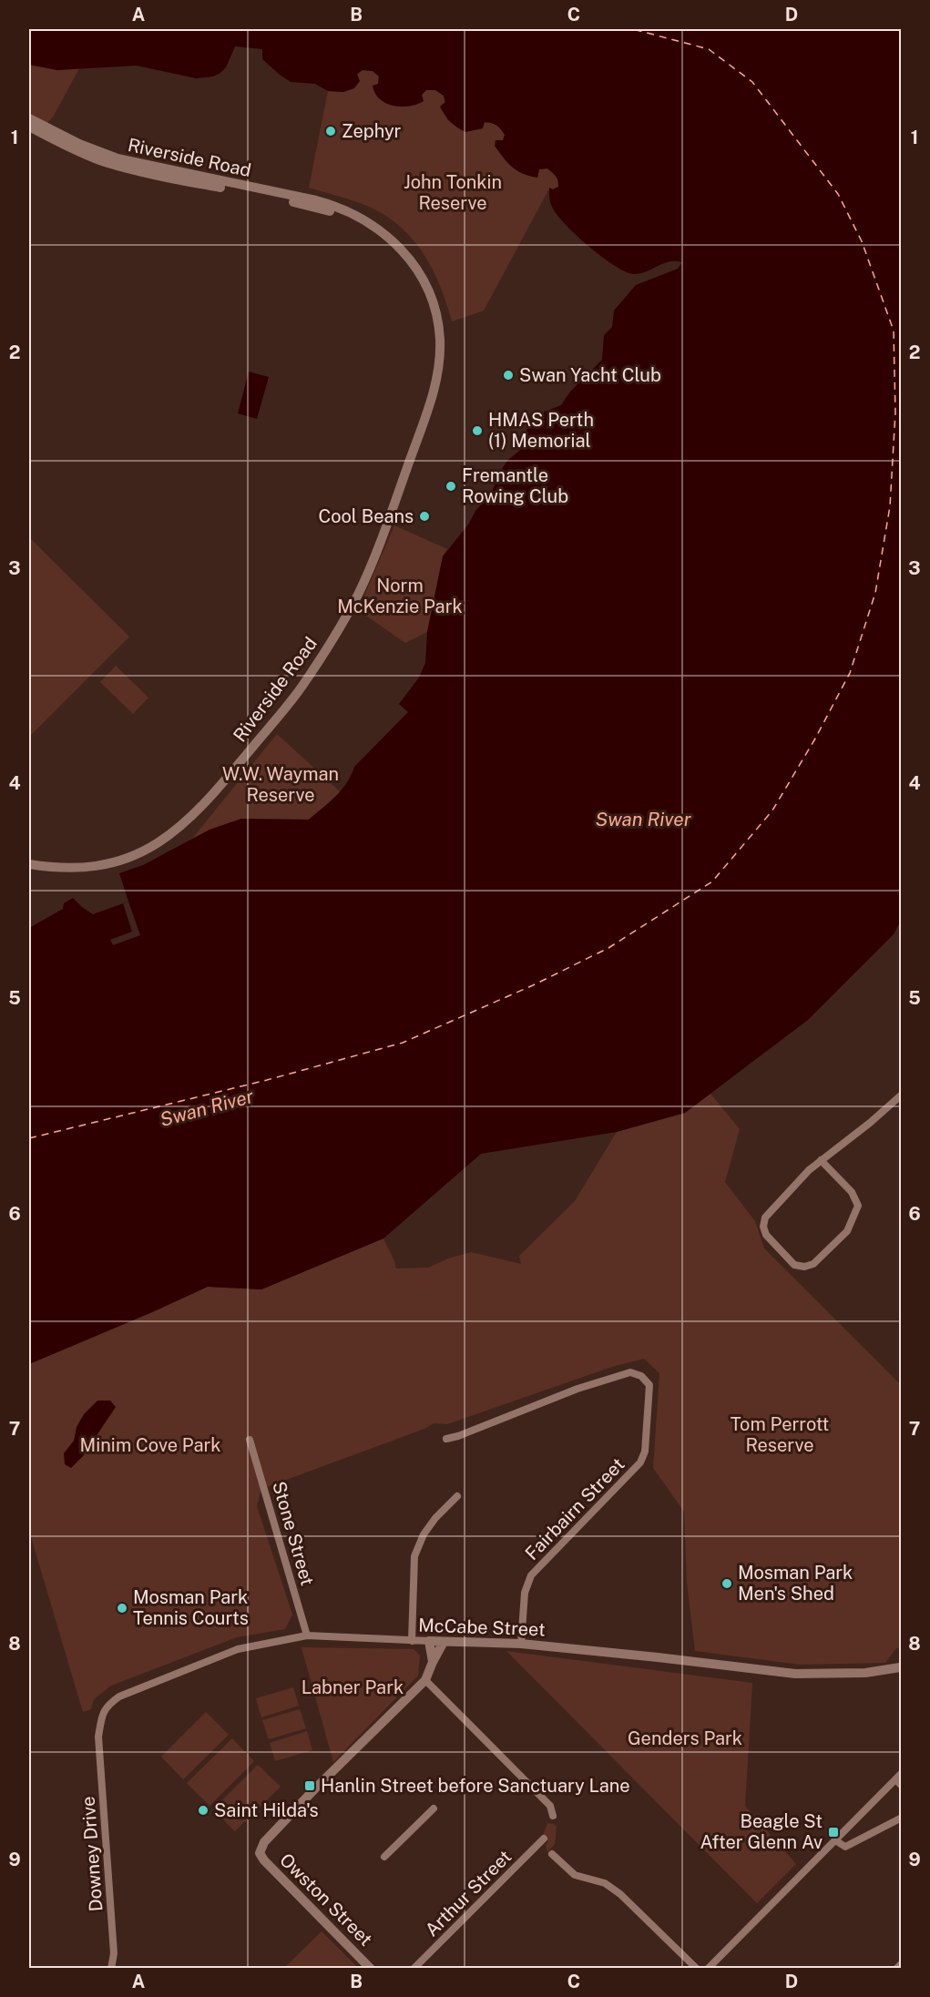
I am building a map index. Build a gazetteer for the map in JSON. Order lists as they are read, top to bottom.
{
  "streets": {
    "street": [
      "Riverside Road",
      "Fairbairn Street",
      "Stone Street",
      "McCabe Street",
      "Downey Drive",
      "Arthur Street",
      "Owston Street"
    ]
  },
  "crossings": [
    ["Fairbairn Street", "McCabe Street"],
    ["Stone Street", "McCabe Street"],
    ["McCabe Street", "Downey Drive"]
  ],
  "water": ["Swan River"],
  "parks": [
    "John Tonkin Reserve",
    "Norm McKenzie Park",
    "W.W. Wayman Reserve",
    "Tom Perrott Reserve",
    "Minim Cove Park",
    "Labner Park",
    "Genders Park"
  ],
  "places": {
    "other": [
      "Zephyr",
      "Swan Yacht Club",
      "HMAS Perth (1) Memorial",
      "Fremantle Rowing Club",
      "Cool Beans",
      "Mosman Park Men's Shed",
      "Mosman Park Tennis Courts",
      "Saint Hilda's"
    ],
    "transit": ["Hanlin Street before Sanctuary Lane", "Beagle St After Glenn Av"]
  },
  "grid": {
    "columns": [
      "A",
      "B",
      "C",
      "D"
    ],
    "rows": [
      "1",
      "2",
      "3",
      "4",
      "5",
      "6",
      "7",
      "8",
      "9"
    ]
  }
}
